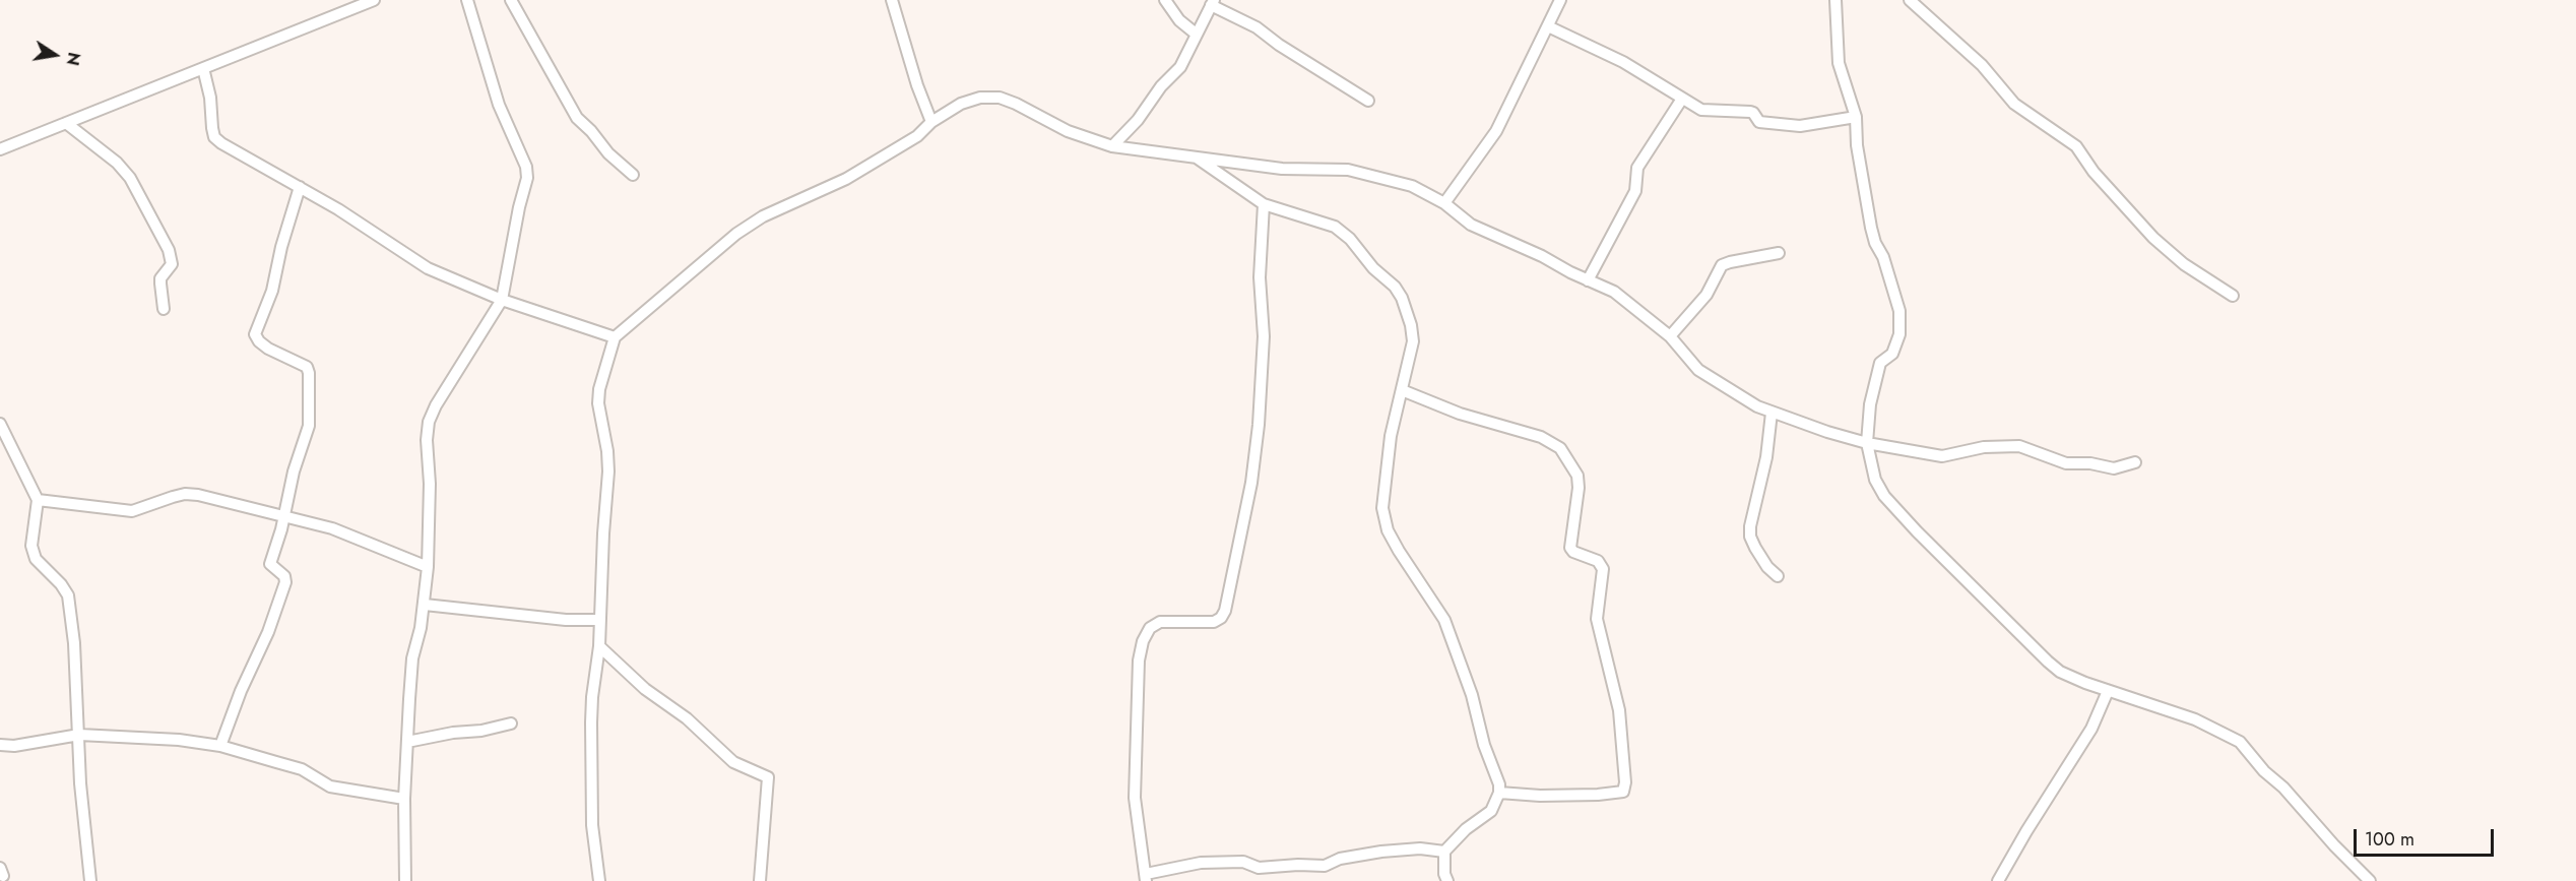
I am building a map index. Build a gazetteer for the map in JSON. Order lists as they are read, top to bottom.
{
  "scale_bar": "100 m",
  "north": "right"
}
